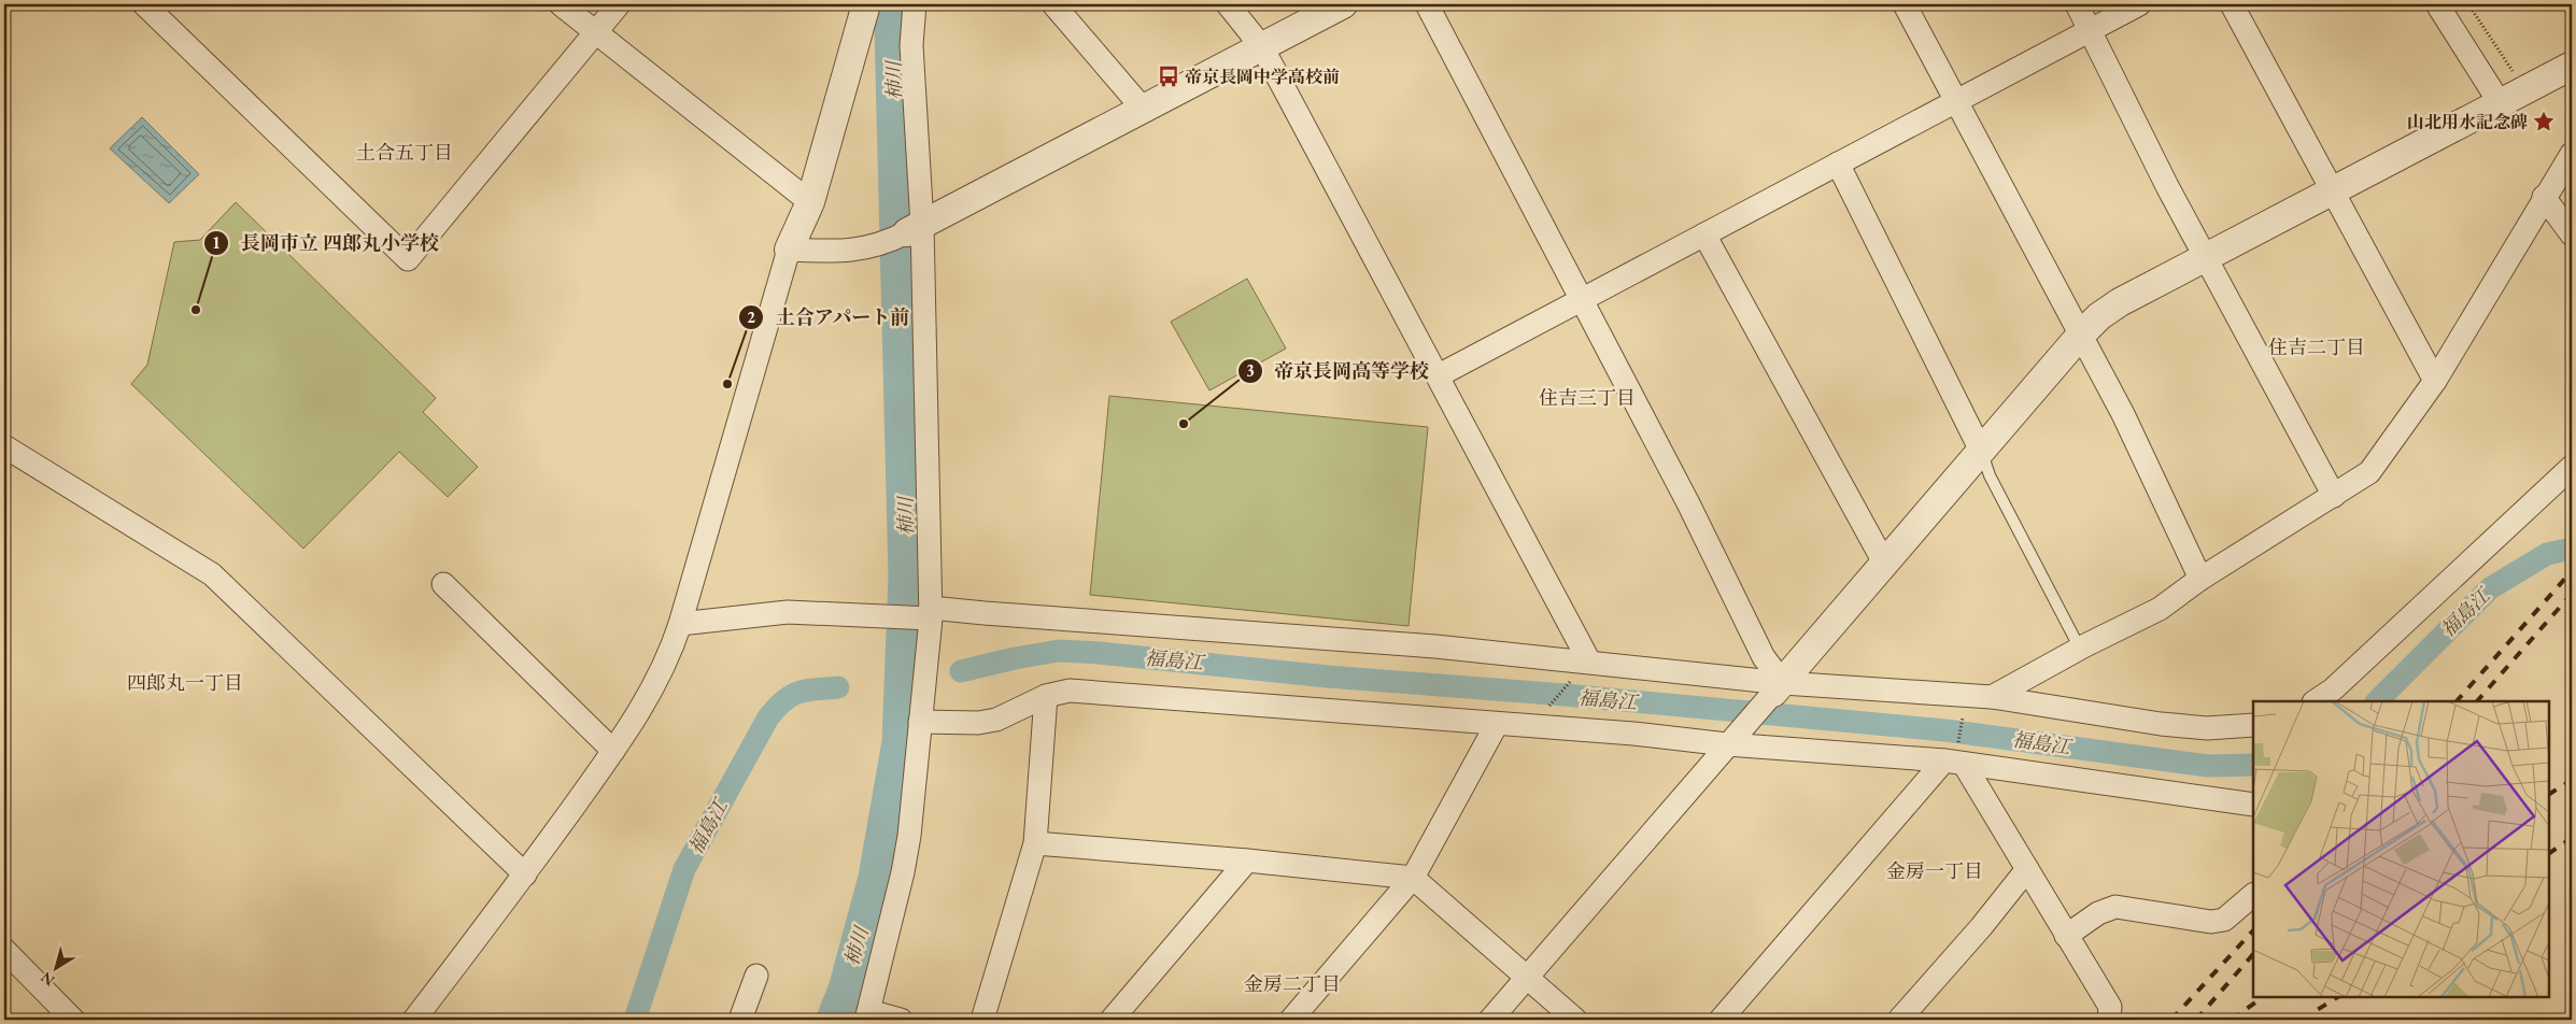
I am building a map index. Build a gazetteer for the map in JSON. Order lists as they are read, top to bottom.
{
  "districts": [
    "土合五丁目",
    "住吉二丁目",
    "住吉三丁目",
    "四郎丸一丁目",
    "金房一丁目",
    "金房二丁目"
  ],
  "water": ["柿川", "福島江"],
  "places": {
    "bus stop": ["帝京長岡中学高校前"],
    "place": ["山北用水記念碑"],
    "other": ["長岡市立 四郎丸小学校", "土合アパート前", "帝京長岡高等学校"]
  },
  "north": "bottom left"
}
